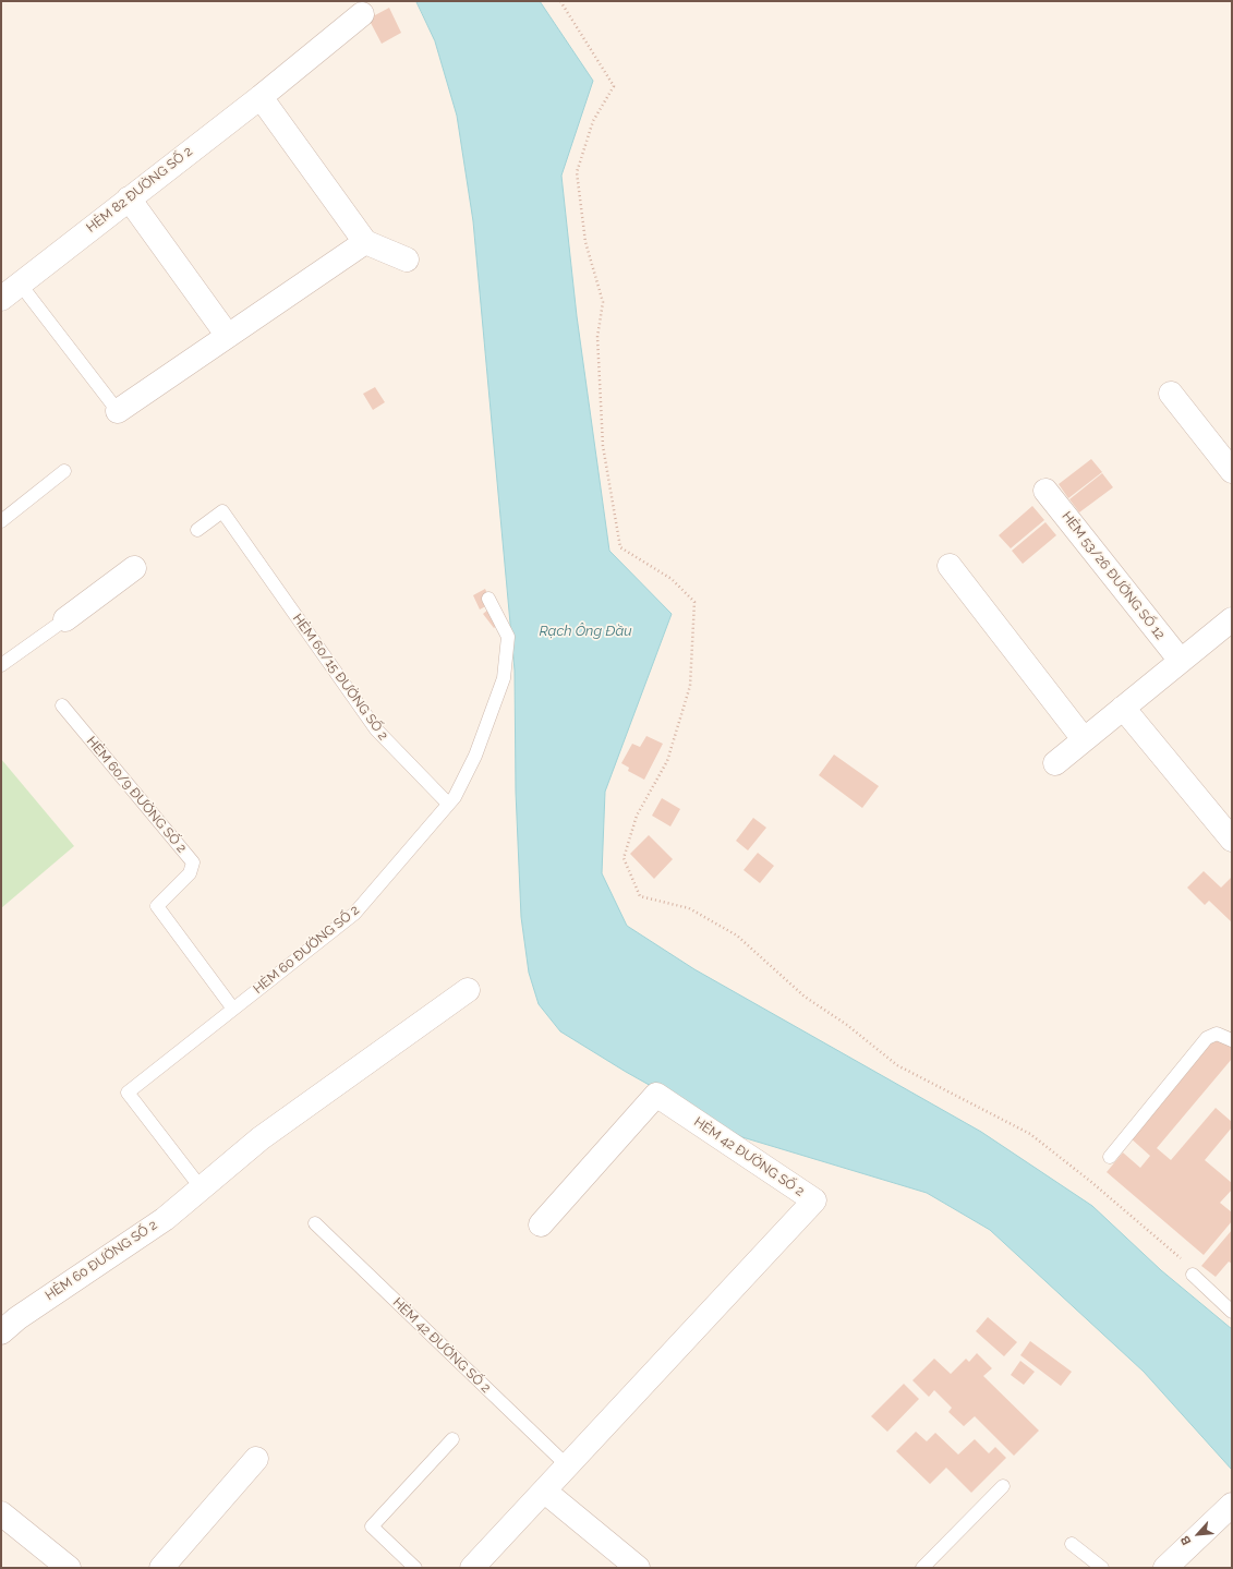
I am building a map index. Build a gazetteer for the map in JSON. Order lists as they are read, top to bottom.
{
  "streets": {
    "street": [
      "HẺM 82 ĐƯỜNG SỐ 2",
      "HẺM 53/26 ĐƯỜNG SỐ 12",
      "HẺM 60 ĐƯỜNG SỐ 2",
      "HẺM 42 ĐƯỜNG SỐ 2"
    ],
    "lane": ["HẺM 60/15 ĐƯỜNG SỐ 2", "HẺM 60/9 ĐƯỜNG SỐ 2"]
  },
  "crossings": [
    ["HẺM 60/15 ĐƯỜNG SỐ 2", "HẺM 60 ĐƯỜNG SỐ 2"],
    ["HẺM 60/9 ĐƯỜNG SỐ 2", "HẺM 60 ĐƯỜNG SỐ 2"]
  ],
  "water": ["Rạch Ông Đầu"],
  "north": "bottom left"
}
